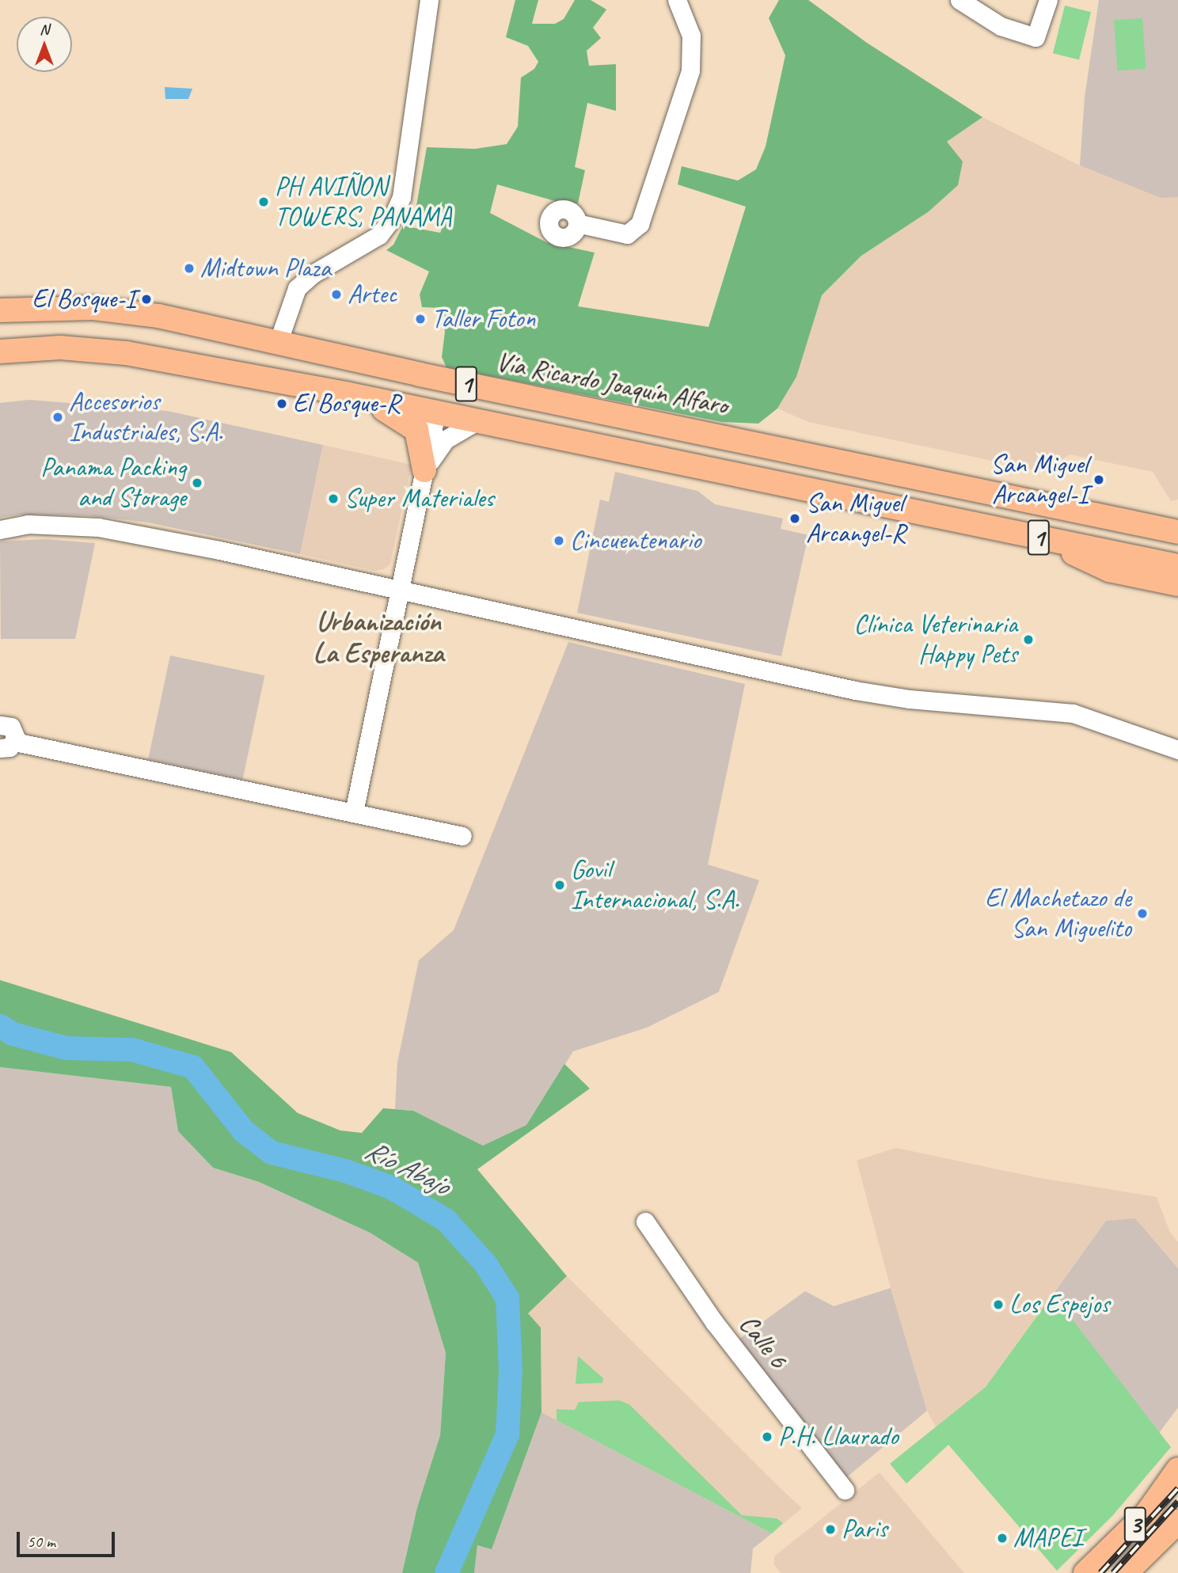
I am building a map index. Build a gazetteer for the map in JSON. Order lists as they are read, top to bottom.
{
  "streets": {
    "main road": ["1", "Vía Ricardo Joaquín Alfaro", "3"],
    "street": ["Calle 6"]
  },
  "districts": ["Urbanización La Esperanza"],
  "water": ["Río Abajo"],
  "places": [
    "PH AVIÑON TOWERS, PANAMA",
    "Midtown Plaza",
    "Artec",
    "El Bosque-I",
    "Taller Foton",
    "El Bosque-R",
    "Accesorios Industriales, S.A.",
    "San Miguel Arcangel-I",
    "Panama Packing and Storage",
    "Super Materiales",
    "San Miguel Arcangel-R",
    "Cincuentenario",
    "Clínica Veterinaria Happy Pets",
    "Govil Internacional, S.A.",
    "El Machetazo de San Miguelito",
    "Los Espejos",
    "P.H. Llaurado",
    "Paris",
    "MAPEI"
  ],
  "scale_bar": "50 m",
  "north": "top"
}
